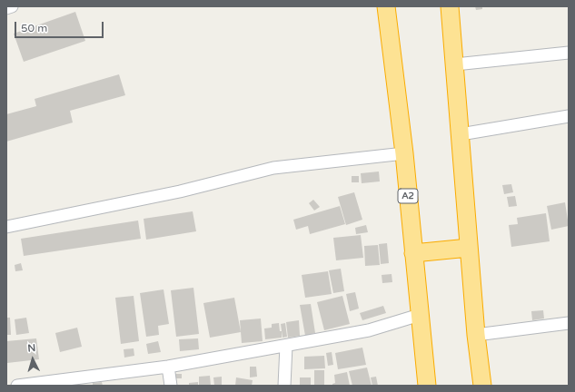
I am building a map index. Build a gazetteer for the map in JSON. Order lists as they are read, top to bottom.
{
  "streets": {
    "highway": ["A2"]
  },
  "scale_bar": "50 m",
  "north": "top"
}
